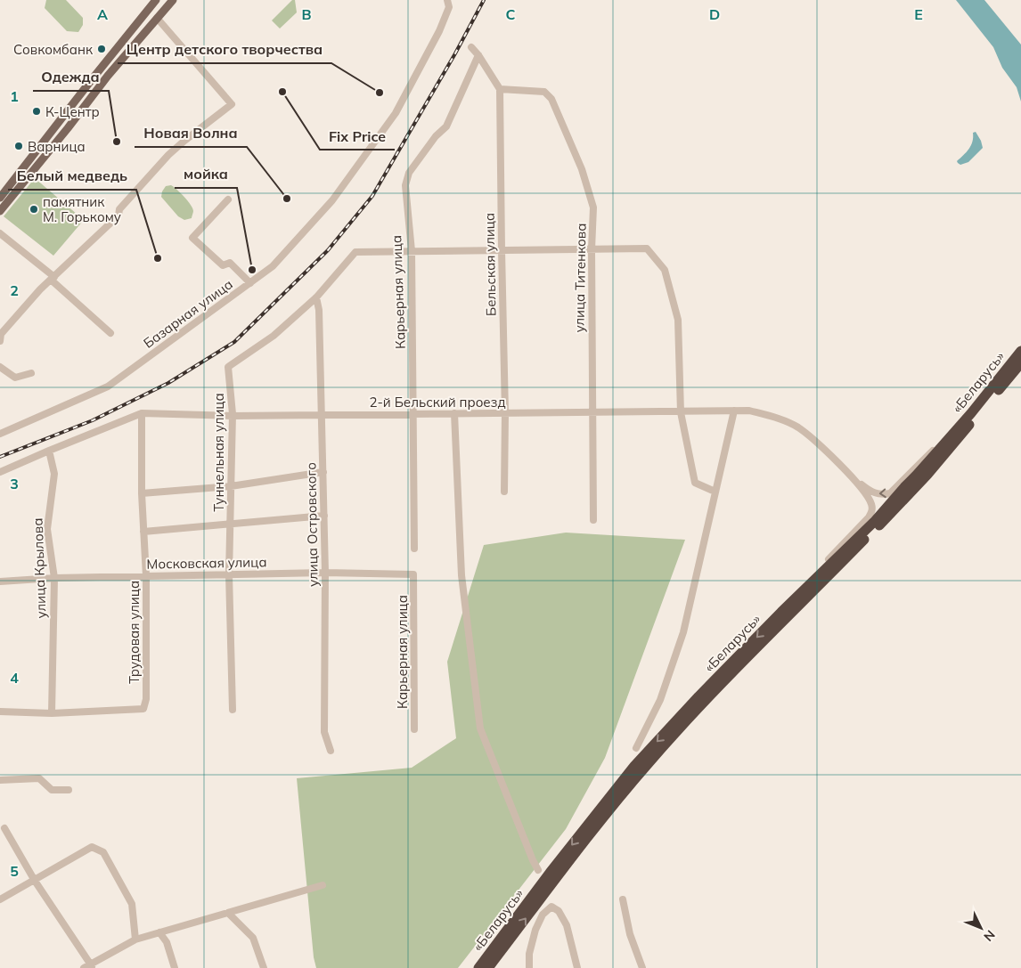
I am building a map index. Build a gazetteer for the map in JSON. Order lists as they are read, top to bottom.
{
  "streets": {
    "highway": ["«Беларусь»"],
    "street": [
      "Бельская улица",
      "улица Титенкова",
      "Карьерная улица",
      "Базарная улица",
      "2-й Бельский проезд",
      "Туннельная улица",
      "улица Островского",
      "Московская улица",
      "улица Крылова",
      "Трудовая улица"
    ]
  },
  "crossings": [
    ["Бельская улица", "улица Титенкова"],
    ["Бельская улица", "2-й Бельский проезд"],
    ["улица Титенкова", "2-й Бельский проезд"],
    ["Карьерная улица", "2-й Бельский проезд"],
    ["Карьерная улица", "Туннельная улица"],
    ["Карьерная улица", "Московская улица"],
    ["2-й Бельский проезд", "Туннельная улица"],
    ["2-й Бельский проезд", "улица Островского"],
    ["2-й Бельский проезд", "Трудовая улица"],
    ["Туннельная улица", "улица Островского"],
    ["Туннельная улица", "Московская улица"],
    ["улица Островского", "Московская улица"],
    ["Московская улица", "улица Крылова"],
    ["Московская улица", "Трудовая улица"],
    ["улица Крылова", "Трудовая улица"]
  ],
  "places": [
    "Совкомбанк",
    "Fix Price",
    "Центр детского творчества",
    "К-Центр",
    "Одежда",
    "Варница",
    "Новая Волна",
    "памятник М. Горькому",
    "Белый медведь",
    "мойка"
  ],
  "north": "bottom right",
  "grid": {
    "columns": [
      "A",
      "B",
      "C",
      "D",
      "E"
    ],
    "rows": [
      "1",
      "2",
      "3",
      "4",
      "5"
    ]
  }
}
